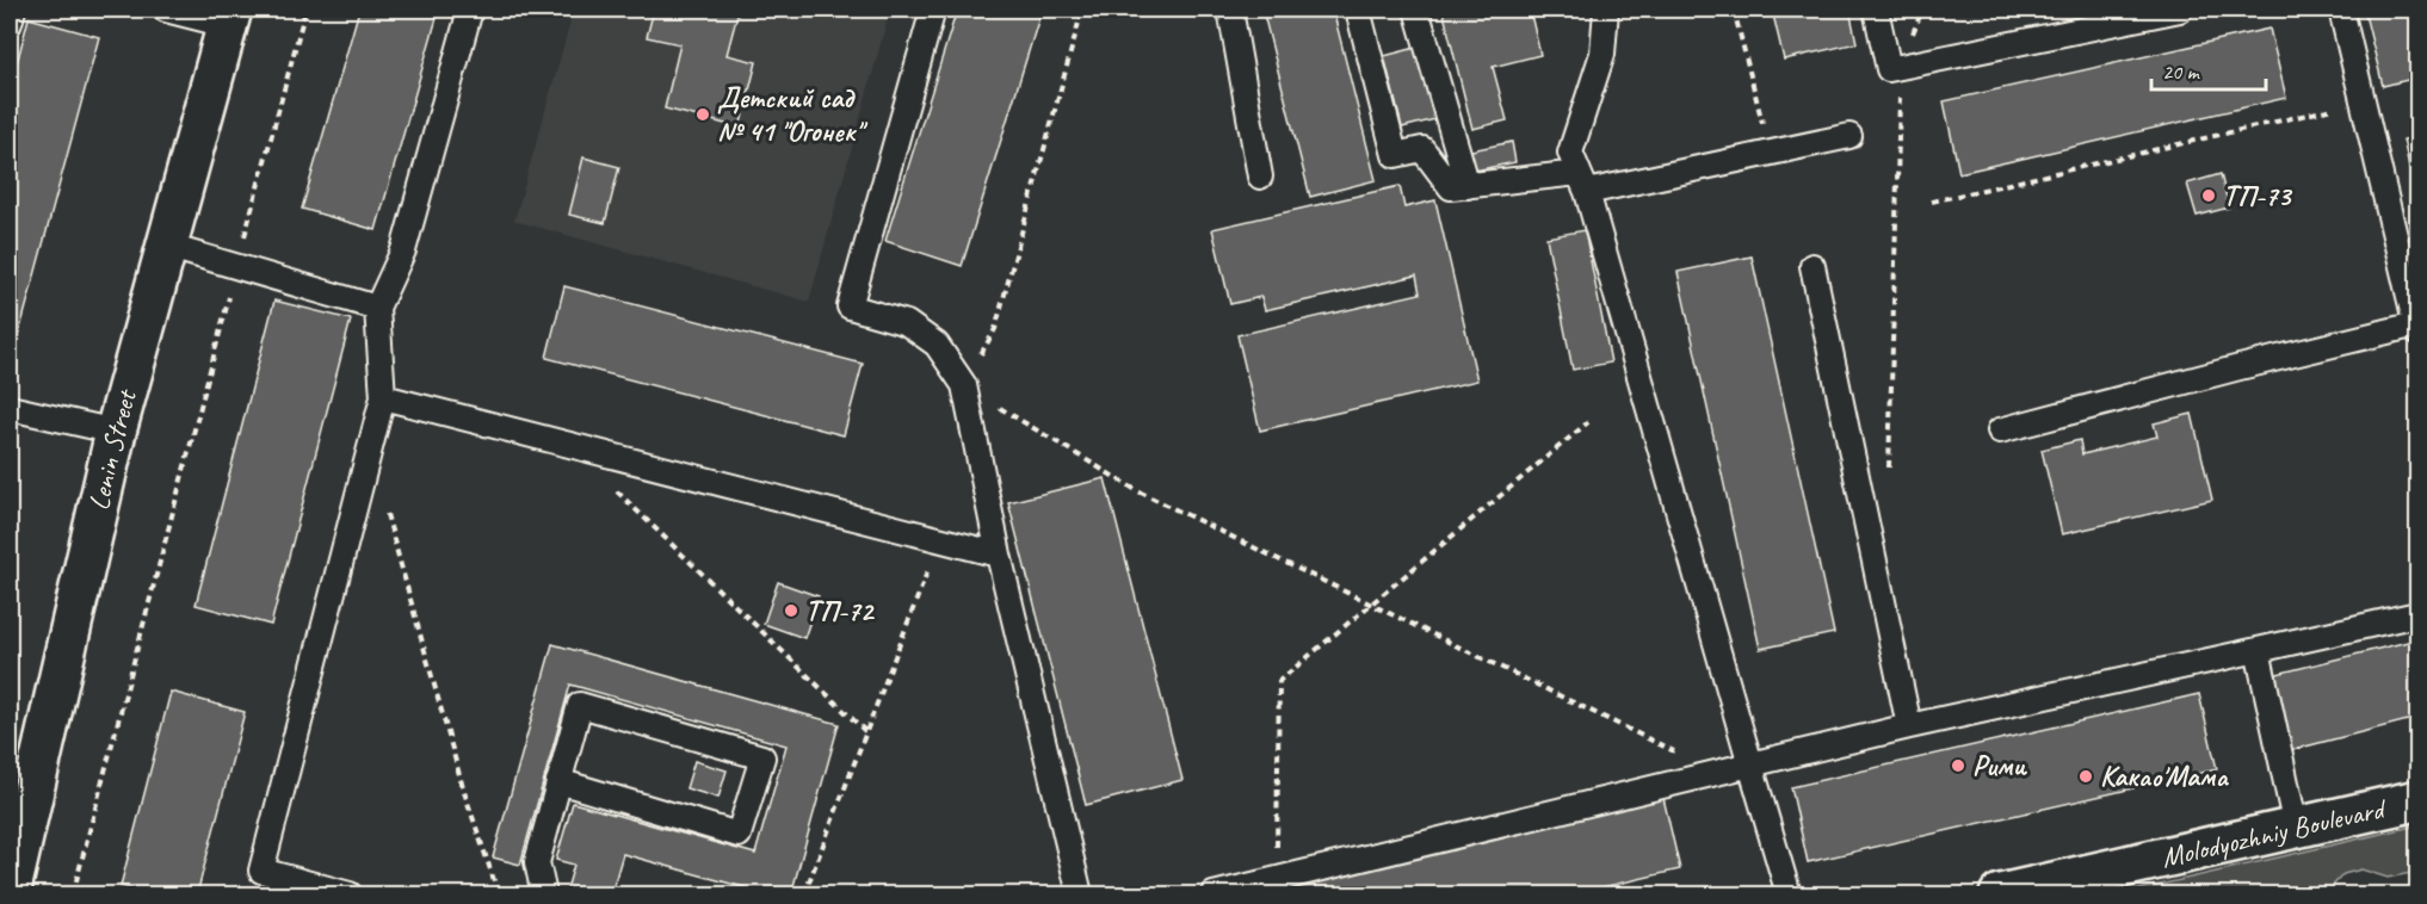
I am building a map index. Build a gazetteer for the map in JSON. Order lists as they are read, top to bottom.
{
  "streets": {
    "main road": ["Lenin Street", "Molodyozhniy Boulevard"]
  },
  "places": [
    "Детский сад № 41 \"Огонек\"",
    "ТП-73",
    "ТП-72",
    "Рими",
    "Какао'Мама"
  ],
  "scale_bar": "20 m"
}
